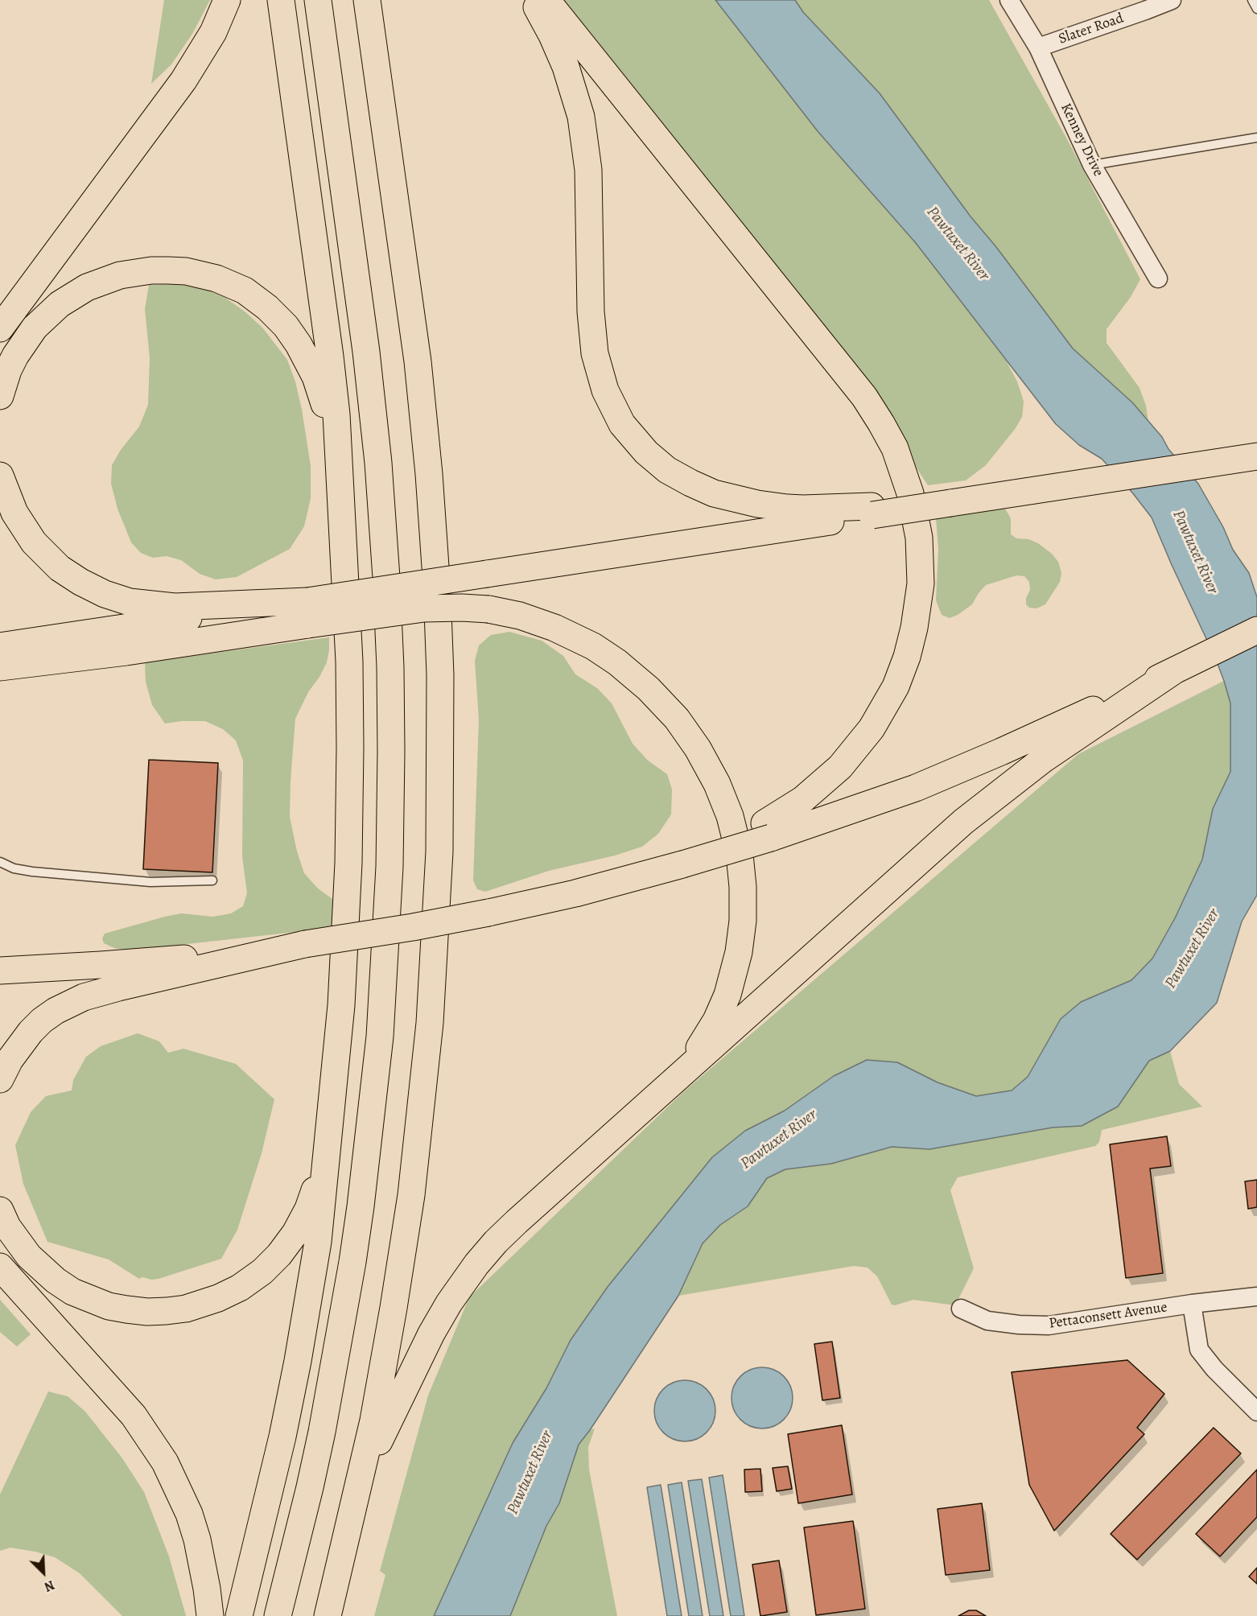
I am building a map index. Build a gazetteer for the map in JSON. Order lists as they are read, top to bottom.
{
  "streets": {
    "street": ["Slater Road", "Kenney Drive", "Pettaconsett Avenue"]
  },
  "crossings": [
    ["Slater Road", "Kenney Drive"]
  ],
  "water": ["Pawtuxet River"],
  "north": "bottom right"
}
